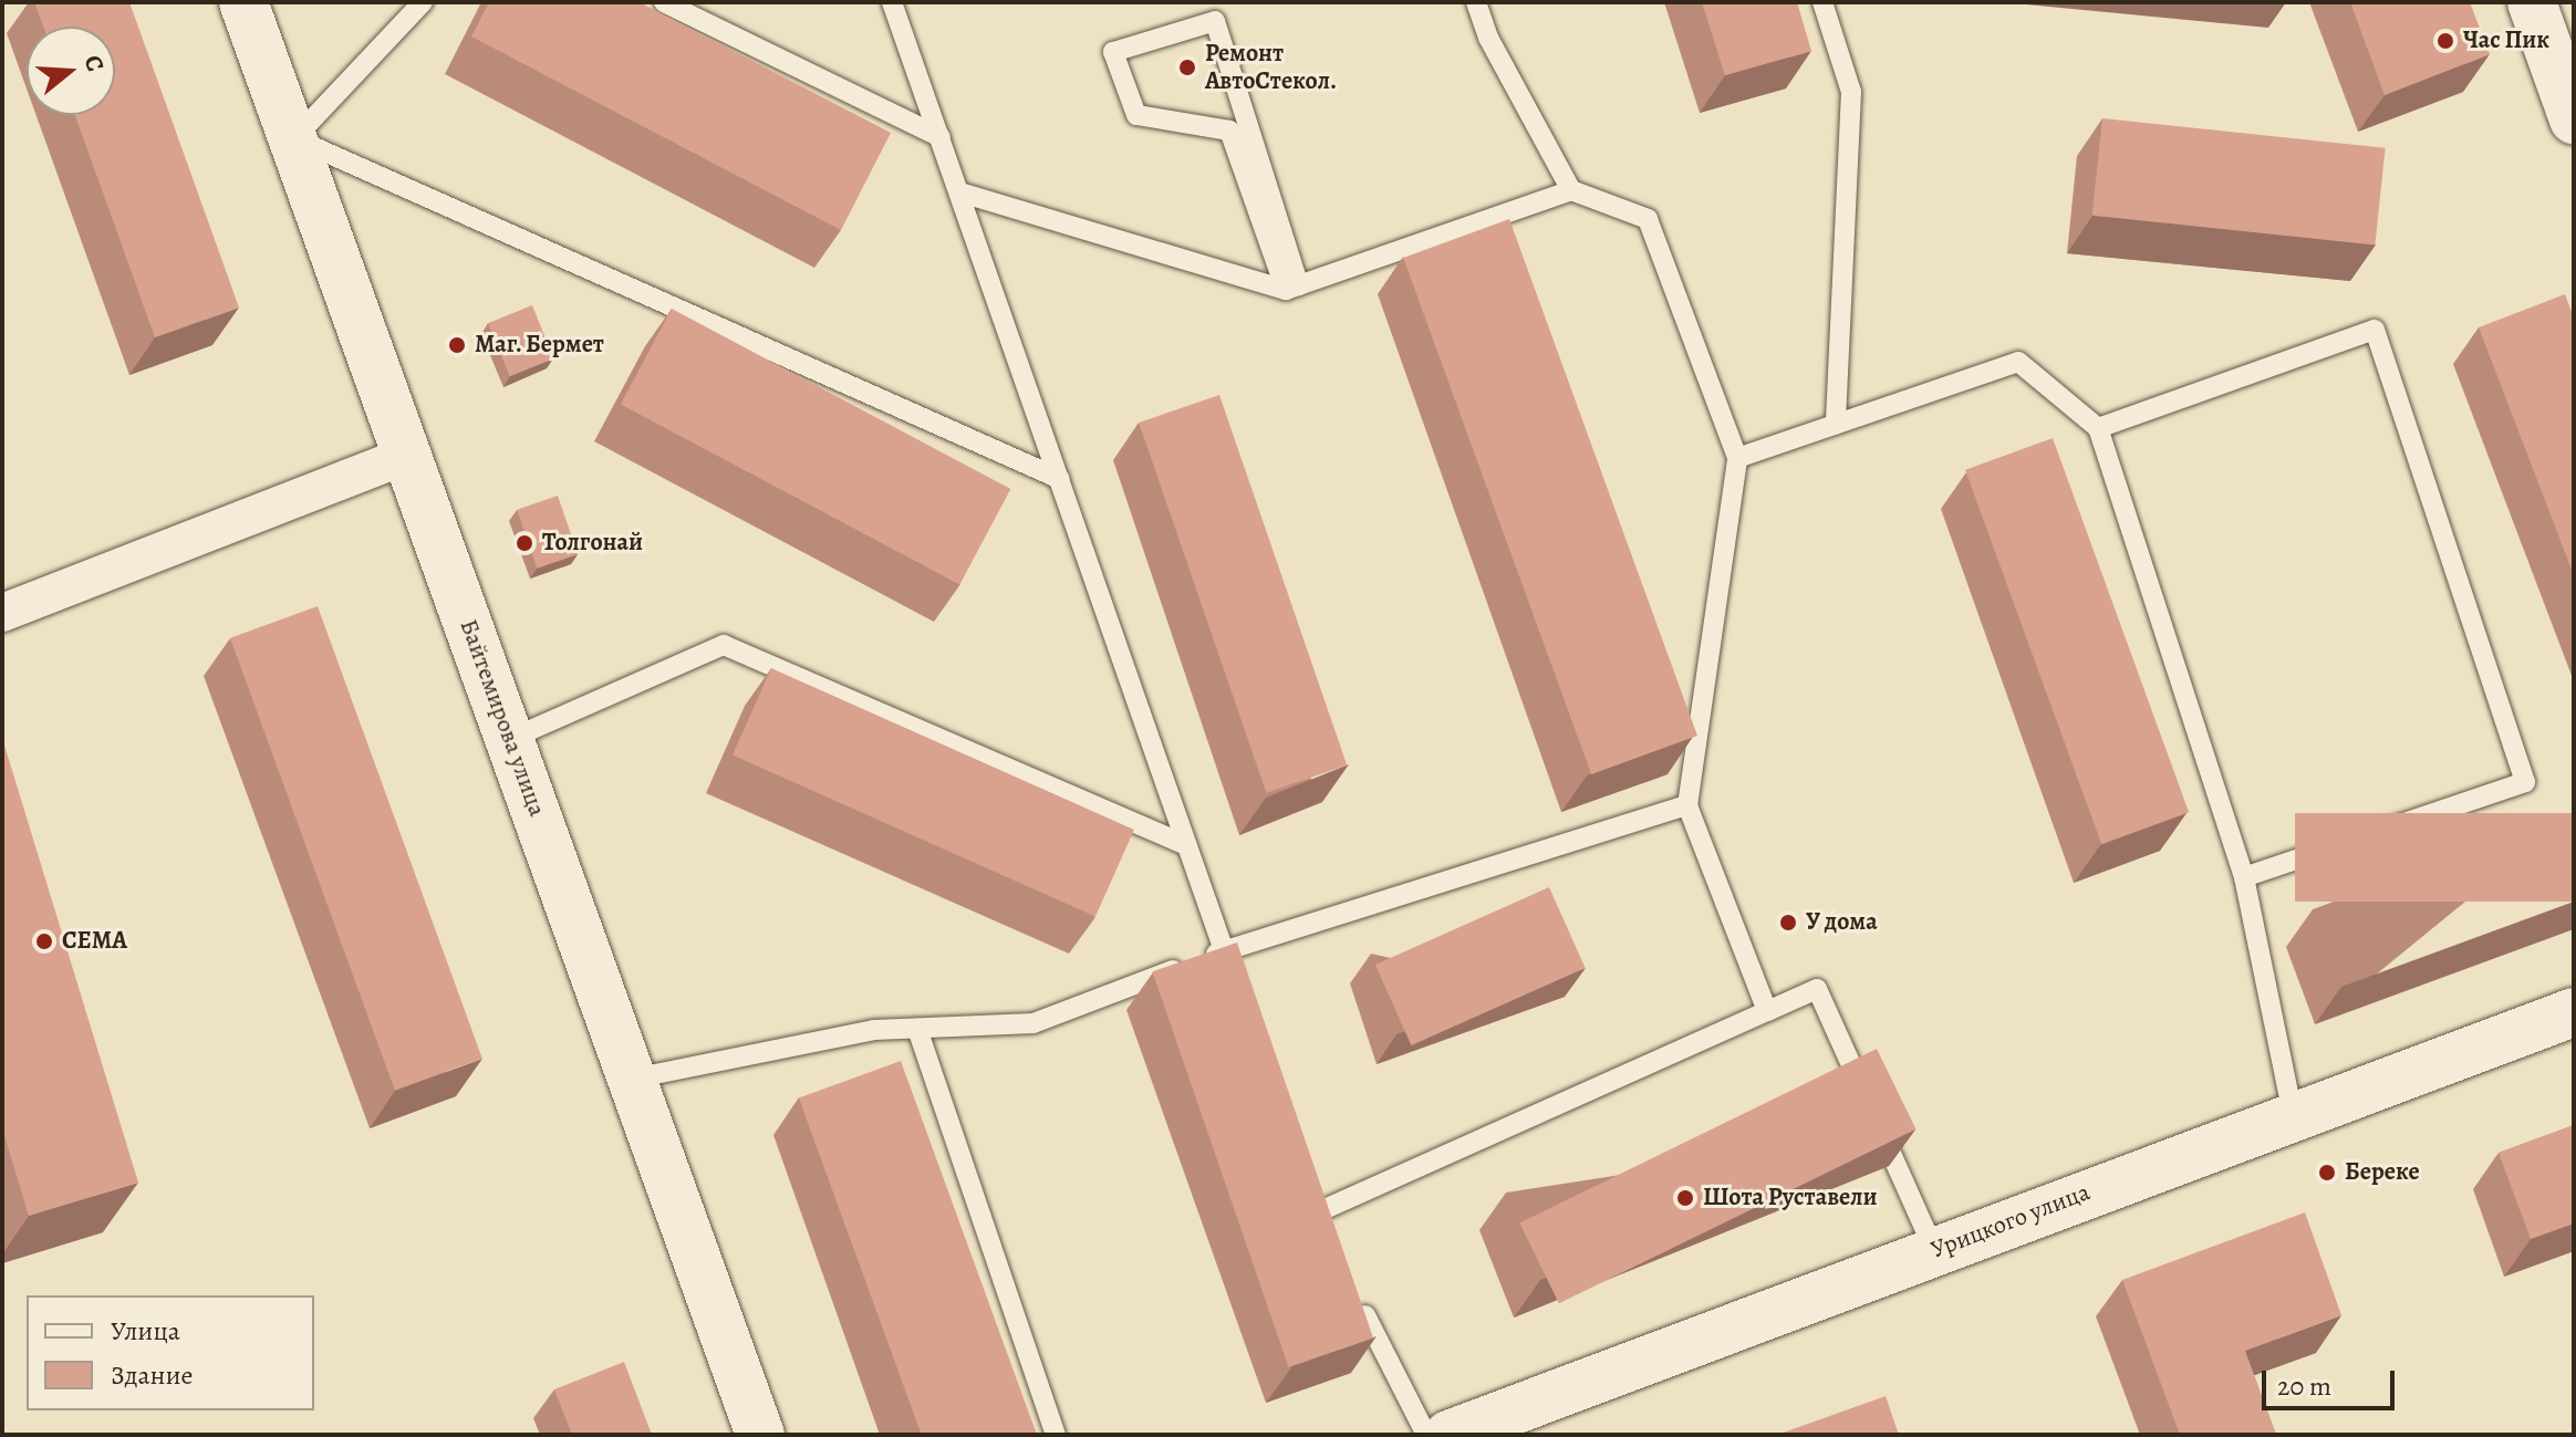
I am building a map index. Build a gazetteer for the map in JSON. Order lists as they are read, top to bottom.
{
  "streets": {
    "street": ["Байтемирова улица", "Урицкого улица"]
  },
  "places": [
    "Час Пик",
    "Ремонт АвтоСтекол.",
    "Маг. Бермет",
    "Толгонай",
    "У дома",
    "СЕМА",
    "Береке",
    "Шота Руставели"
  ],
  "legend": ["Улица", "Здание"],
  "scale_bar": "20 m",
  "north": "right"
}
